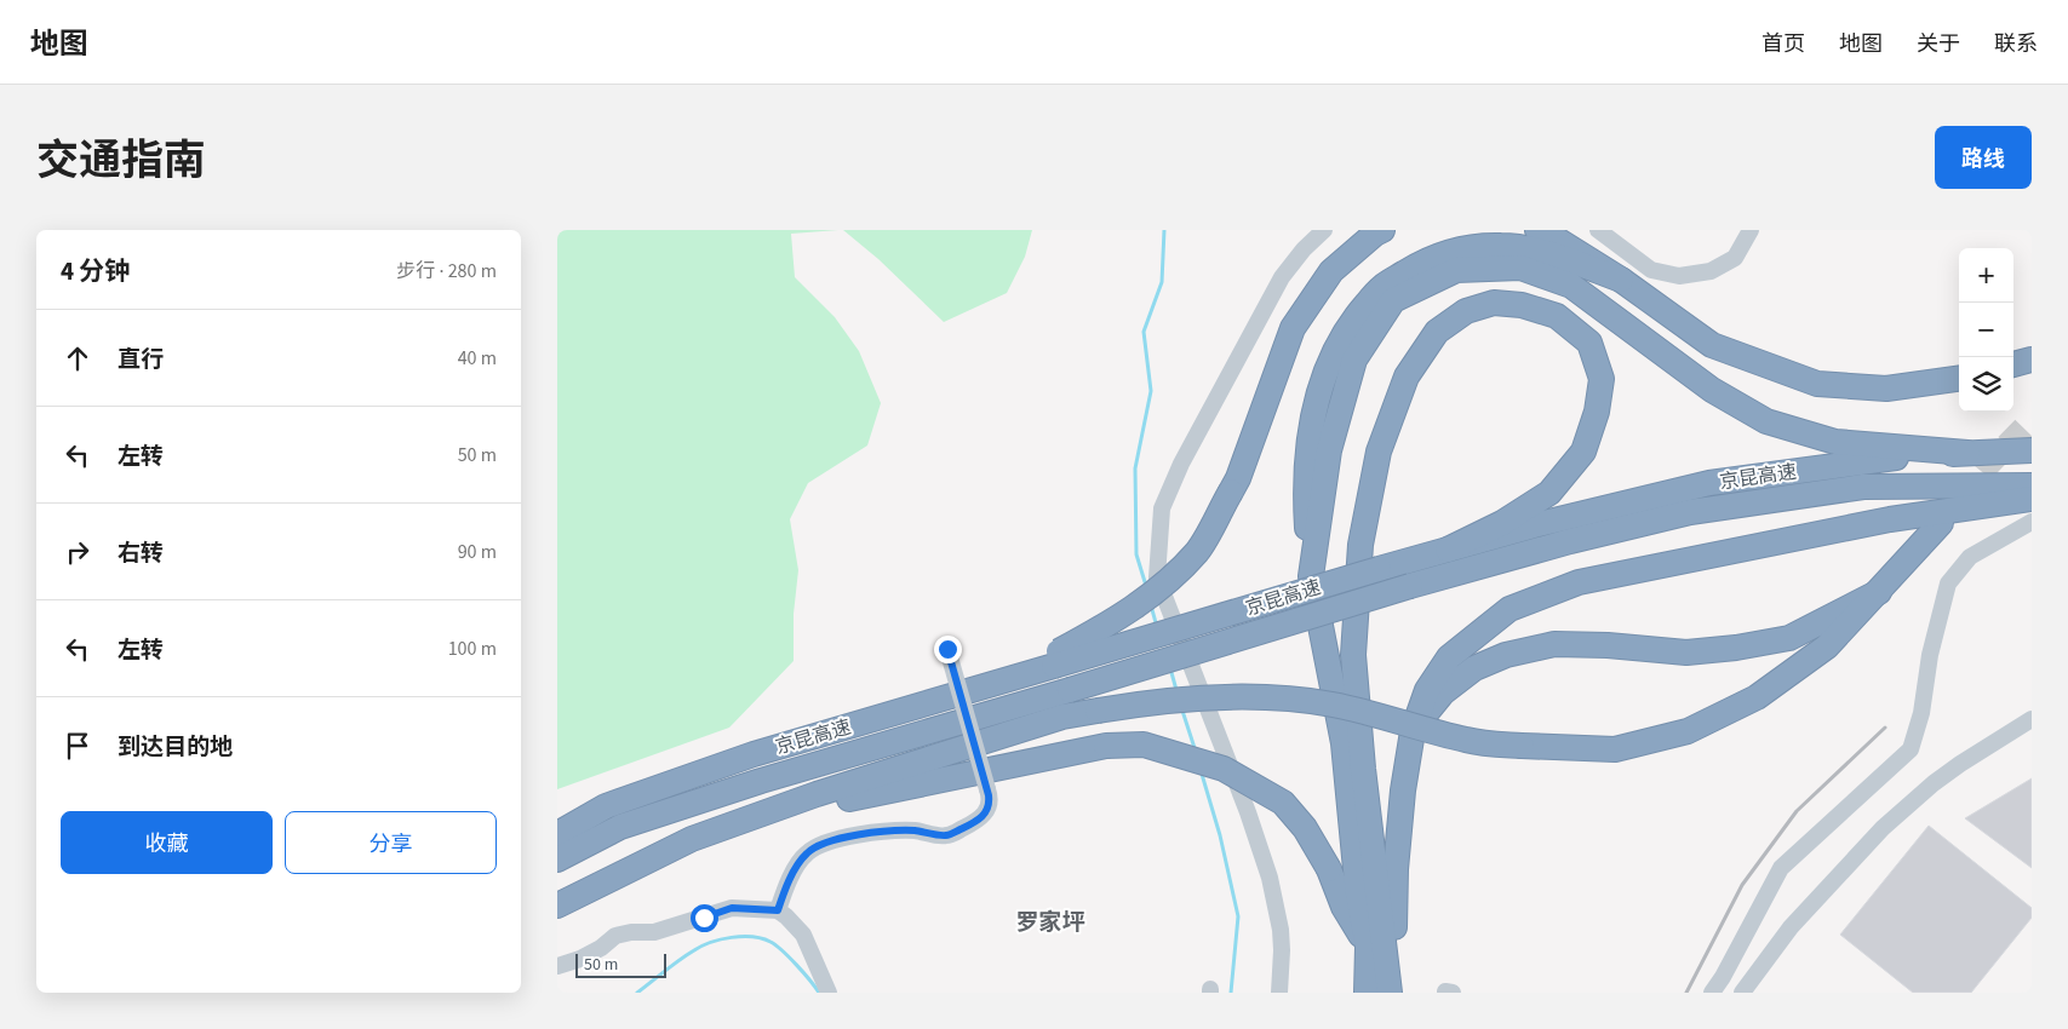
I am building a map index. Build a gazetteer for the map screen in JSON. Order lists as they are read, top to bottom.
{
  "streets": {
    "highway": ["京昆高速"]
  },
  "districts": ["罗家坪"],
  "scale_bar": "50 m",
  "page": {
    "header": "地图",
    "nav": [
      "首页",
      "地图",
      "关于",
      "联系"
    ],
    "title": "交通指南",
    "buttons": [
      "路线",
      ["收藏", "分享"]
    ],
    "heading": ["4 分钟", "步行 · 280 m"],
    "map_buttons": ["+", "−"],
    "list": [
      ["直行", "40 m"],
      ["左转", "50 m"],
      ["右转", "90 m"],
      ["左转", "100 m"],
      "到达目的地"
    ],
    "scale": "50 m"
  }
}
